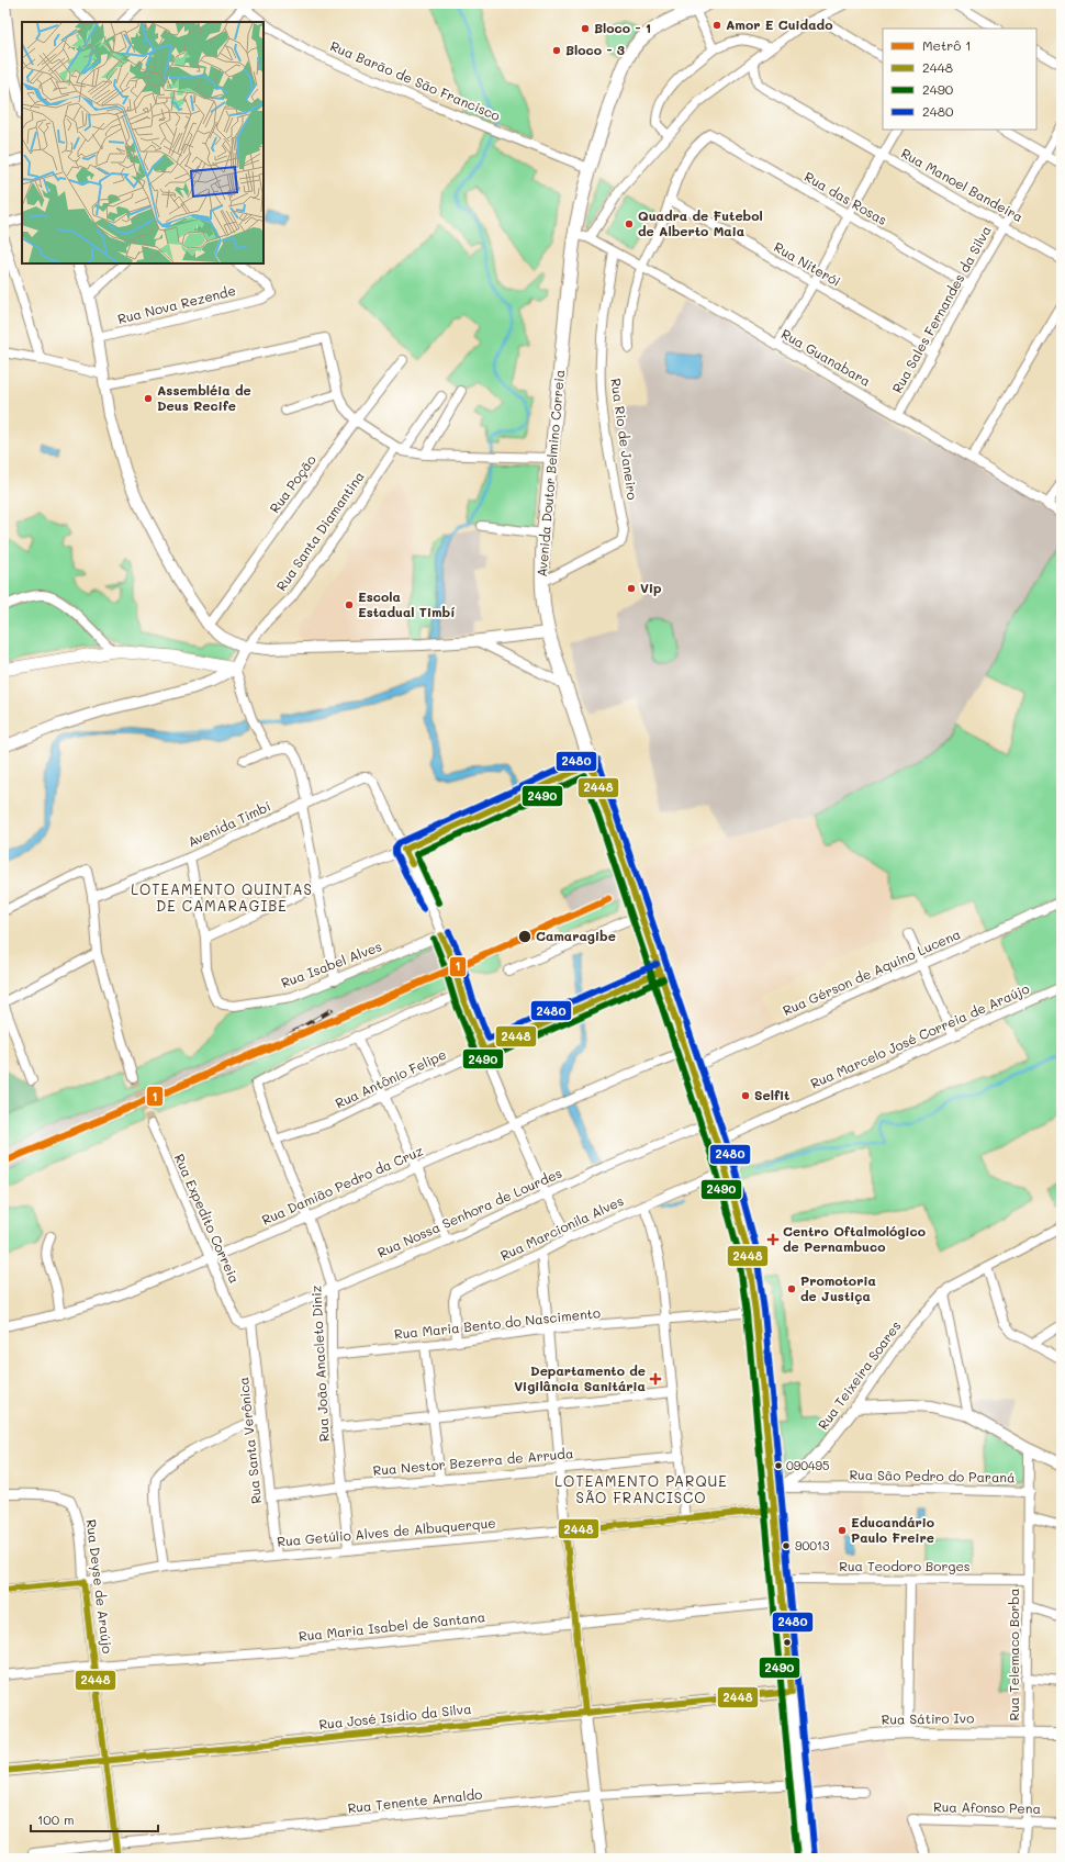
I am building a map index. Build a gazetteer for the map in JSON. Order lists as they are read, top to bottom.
{
  "streets": {
    "main road": ["Avenida Doutor Belmino Correia"],
    "street": [
      "Rua Barão de São Francisco",
      "Rua Manoel Bandeira",
      "Rua das Rosas",
      "Rua Niterói",
      "Rua Nova Rezende",
      "Rua Sales Fernandes da Silva",
      "Rua Guanabara",
      "Rua Rio de Janeiro",
      "Rua Poção",
      "Rua Santa Diamantina",
      "Avenida Timbí",
      "Rua Isabel Alves",
      "Rua Gérson de Aquino Lucena",
      "Rua Marcelo José Correia de Araújo",
      "Rua Antônio Felipe",
      "Rua Damião Pedro da Cruz",
      "Rua Nossa Senhora de Lourdes",
      "Rua Expedito Correia",
      "Rua Marcionila Alves",
      "Rua Maria Bento do Nascimento",
      "Rua João Anacleto Diniz",
      "Rua Teixeira Soares",
      "Rua Santa Verônica",
      "Rua Nestor Bezerra de Arruda",
      "Rua São Pedro do Paraná",
      "Rua Getúlio Alves de Albuquerque",
      "Rua Teodoro Borges",
      "Rua Deyse de Araújo",
      "Rua Maria Isabel de Santana",
      "Rua Telemaco Borba",
      "Rua José Isídio da Silva",
      "Rua Sátiro Ivo",
      "Rua Tenente Arnaldo",
      "Rua Afonso Pena"
    ]
  },
  "crossings": [
    ["Rua Barão de São Francisco", "Avenida Doutor Belmino Correia"],
    ["Rua Manoel Bandeira", "Rua Sales Fernandes da Silva"],
    ["Rua das Rosas", "Rua Niterói"],
    ["Rua das Rosas", "Rua Sales Fernandes da Silva"],
    ["Rua Niterói", "Rua Sales Fernandes da Silva"],
    ["Rua Sales Fernandes da Silva", "Rua Guanabara"],
    ["Rua Guanabara", "Rua Rio de Janeiro"],
    ["Rua Guanabara", "Avenida Doutor Belmino Correia"],
    ["Rua Rio de Janeiro", "Avenida Doutor Belmino Correia"],
    ["Avenida Doutor Belmino Correia", "Rua Gérson de Aquino Lucena"],
    ["Avenida Doutor Belmino Correia", "Rua Marcelo José Correia de Araújo"],
    ["Avenida Doutor Belmino Correia", "Rua Antônio Felipe"],
    ["Avenida Doutor Belmino Correia", "Rua Damião Pedro da Cruz"],
    ["Avenida Doutor Belmino Correia", "Rua Nossa Senhora de Lourdes"],
    ["Avenida Doutor Belmino Correia", "Rua Marcionila Alves"],
    ["Avenida Doutor Belmino Correia", "Rua Maria Bento do Nascimento"],
    ["Avenida Doutor Belmino Correia", "Rua Teixeira Soares"],
    ["Avenida Doutor Belmino Correia", "Rua São Pedro do Paraná"],
    ["Avenida Doutor Belmino Correia", "Rua Getúlio Alves de Albuquerque"],
    ["Avenida Doutor Belmino Correia", "Rua Teodoro Borges"],
    ["Avenida Doutor Belmino Correia", "Rua Maria Isabel de Santana"],
    ["Avenida Doutor Belmino Correia", "Rua José Isídio da Silva"],
    ["Avenida Doutor Belmino Correia", "Rua Sátiro Ivo"],
    ["Avenida Doutor Belmino Correia", "Rua Tenente Arnaldo"],
    ["Avenida Timbí", "Rua Isabel Alves"],
    ["Rua Antônio Felipe", "Rua João Anacleto Diniz"],
    ["Rua Damião Pedro da Cruz", "Rua Expedito Correia"],
    ["Rua Damião Pedro da Cruz", "Rua João Anacleto Diniz"],
    ["Rua Nossa Senhora de Lourdes", "Rua Expedito Correia"],
    ["Rua Nossa Senhora de Lourdes", "Rua João Anacleto Diniz"],
    ["Rua Nossa Senhora de Lourdes", "Rua Santa Verônica"],
    ["Rua Marcionila Alves", "Rua Maria Bento do Nascimento"],
    ["Rua Maria Bento do Nascimento", "Rua João Anacleto Diniz"],
    ["Rua João Anacleto Diniz", "Rua Nestor Bezerra de Arruda"],
    ["Rua João Anacleto Diniz", "Rua Getúlio Alves de Albuquerque"],
    ["Rua Teixeira Soares", "Rua São Pedro do Paraná"],
    ["Rua Santa Verônica", "Rua Nestor Bezerra de Arruda"],
    ["Rua Santa Verônica", "Rua Getúlio Alves de Albuquerque"],
    ["Rua São Pedro do Paraná", "Rua Telemaco Borba"],
    ["Rua Getúlio Alves de Albuquerque", "Rua Deyse de Araújo"],
    ["Rua Teodoro Borges", "Rua Telemaco Borba"],
    ["Rua Deyse de Araújo", "Rua Maria Isabel de Santana"],
    ["Rua Deyse de Araújo", "Rua José Isídio da Silva"],
    ["Rua Deyse de Araújo", "Rua Tenente Arnaldo"],
    ["Rua Telemaco Borba", "Rua Sátiro Ivo"],
    ["Rua Telemaco Borba", "Rua Afonso Pena"]
  ],
  "districts": ["LOTEAMENTO QUINTAS DE CAMARAGIBE", "LOTEAMENTO PARQUE SÃO FRANCISCO"],
  "places": {
    "other": [
      "Amor E Cuidado",
      "Bloco - 1",
      "Bloco - 3",
      "Quadra de Futebol de Alberto Maia",
      "Assembléia de Deus Recife",
      "Vip",
      "Escola Estadual Timbí",
      "Camaragibe",
      "Selfit",
      "Promotoria de Justiça",
      "090495",
      "Educandário Paulo Freire",
      "90013"
    ],
    "health": ["Centro Oftalmológico de Pernambuco", "Departamento de Vigilância Sanitária"]
  },
  "lines": [
    "transit line 2480",
    "transit line 2448",
    "transit line 2490",
    "metro line 1"
  ],
  "legend": [
    "Metrô 1",
    "2448",
    "2490",
    "2480"
  ],
  "scale_bar": "100 m"
}
